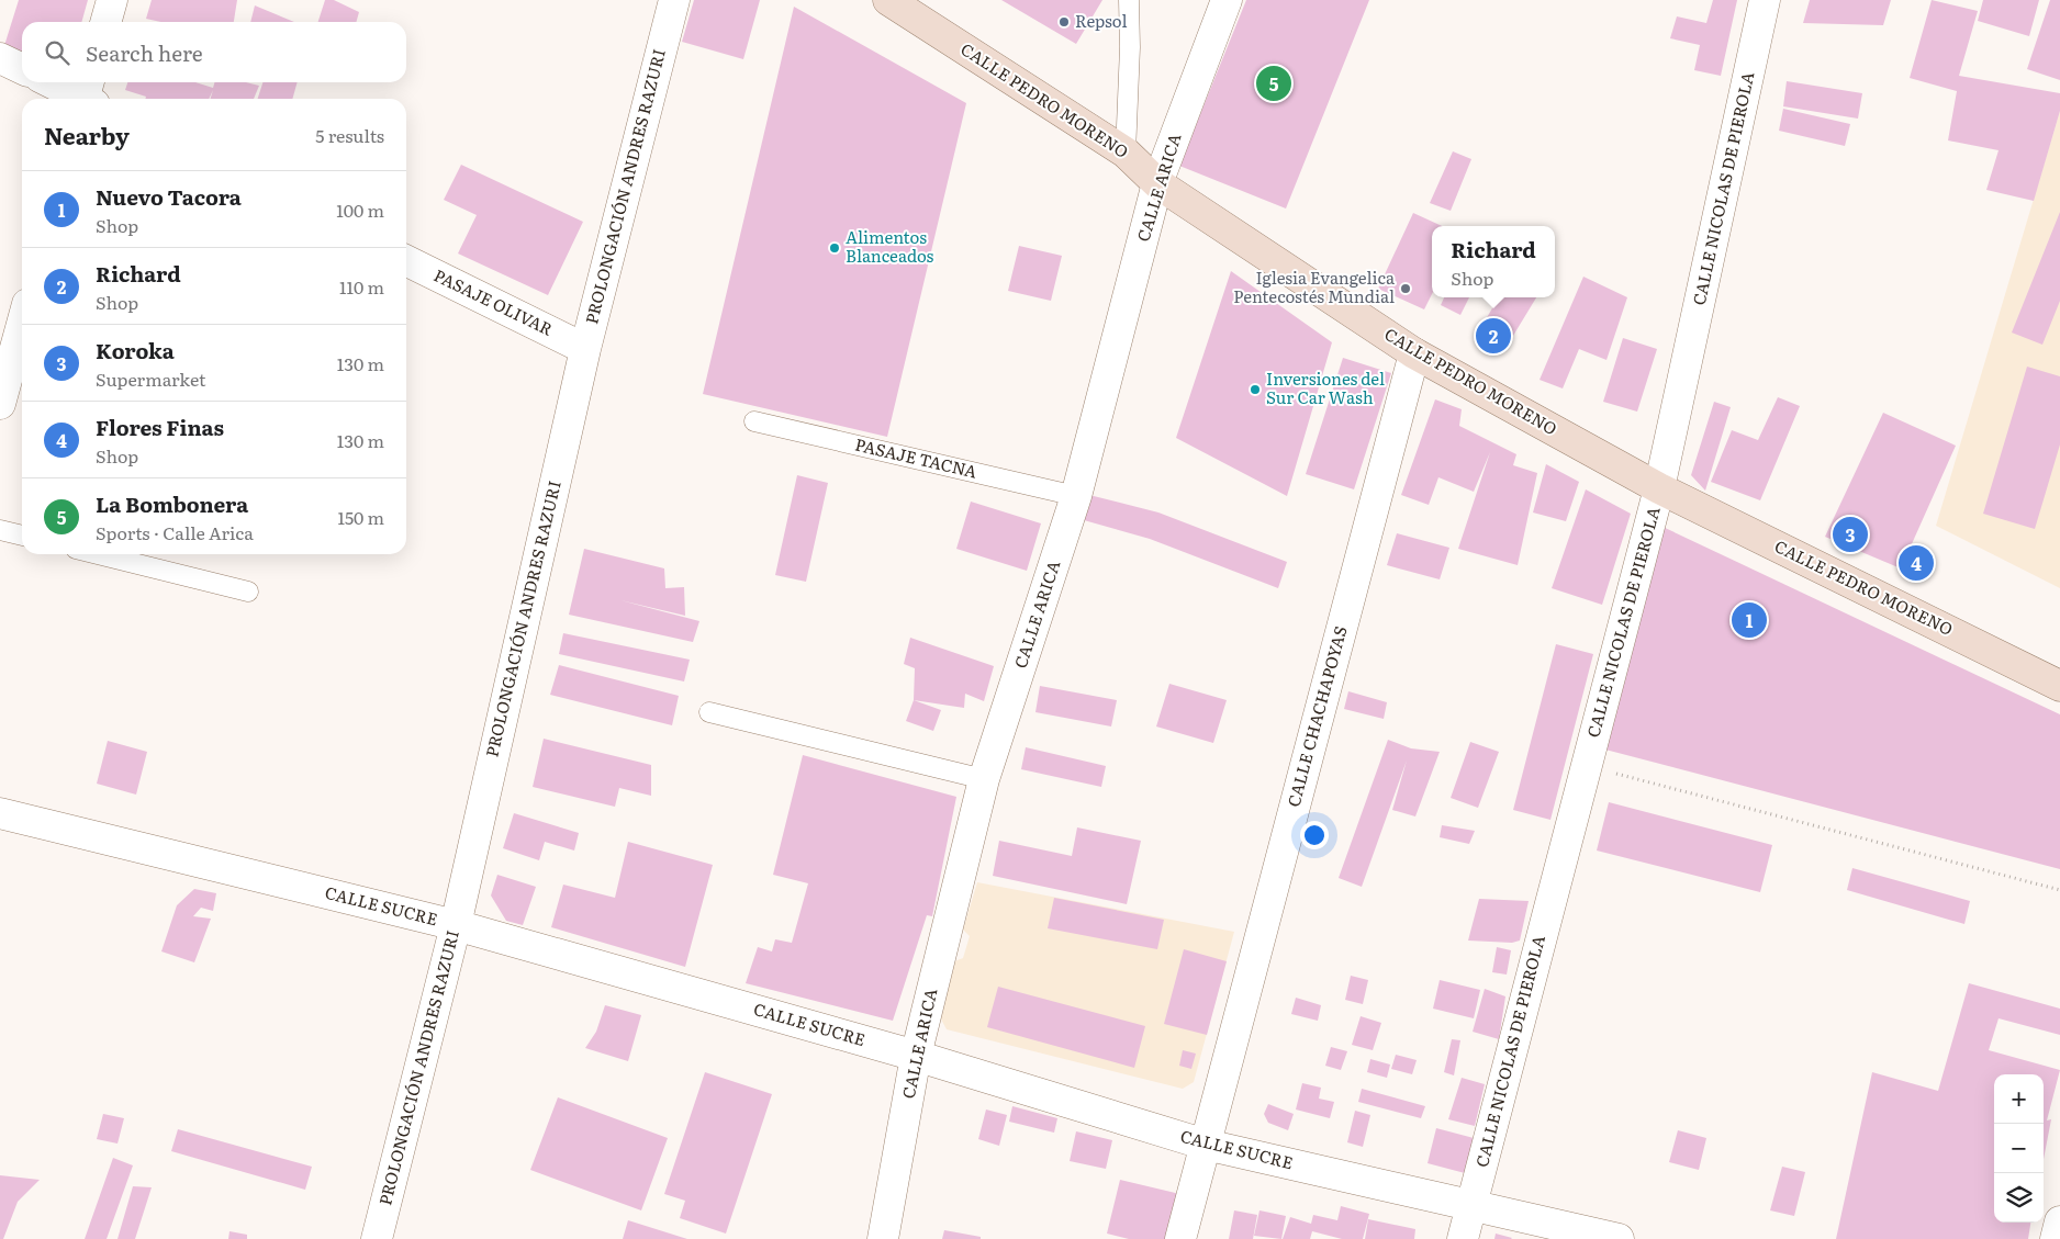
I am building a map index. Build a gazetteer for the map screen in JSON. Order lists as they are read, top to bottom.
{
  "streets": {
    "main road": ["CALLE PEDRO MORENO"],
    "street": [
      "PROLONGACIÓN ANDRES RAZURI",
      "CALLE ARICA",
      "CALLE NICOLAS DE PIEROLA",
      "PASAJE OLIVAR",
      "CALLE CHACHAPOYAS",
      "CALLE SUCRE"
    ],
    "lane": ["PASAJE TACNA"]
  },
  "crossings": [
    ["CALLE PEDRO MORENO", "CALLE ARICA"],
    ["CALLE PEDRO MORENO", "CALLE NICOLAS DE PIEROLA"],
    ["CALLE PEDRO MORENO", "CALLE CHACHAPOYAS"],
    ["PROLONGACIÓN ANDRES RAZURI", "PASAJE OLIVAR"],
    ["PROLONGACIÓN ANDRES RAZURI", "CALLE SUCRE"],
    ["CALLE ARICA", "PASAJE TACNA"],
    ["CALLE ARICA", "CALLE SUCRE"],
    ["CALLE NICOLAS DE PIEROLA", "CALLE SUCRE"],
    ["CALLE CHACHAPOYAS", "CALLE SUCRE"]
  ],
  "places": [
    "Repsol",
    "Alimentos Blanceados",
    "Iglesia Evangelica Pentecostés Mundial",
    "Inversiones del Sur Car Wash"
  ],
  "page": {
    "search": "Search here",
    "pins": [
      "5",
      "2",
      "3",
      "4",
      "1"
    ],
    "heading": ["Nearby", "5 results"],
    "list": [
      {
        "mark": "1",
        "name": "Nuevo Tacora",
        "note": "Shop",
        "value": "100 m"
      },
      {
        "mark": "2",
        "name": "Richard",
        "note": "Shop",
        "value": "110 m"
      },
      {
        "mark": "3",
        "name": "Koroka",
        "note": "Supermarket",
        "value": "130 m"
      },
      {
        "mark": "4",
        "name": "Flores Finas",
        "note": "Shop",
        "value": "130 m"
      },
      {
        "mark": "5",
        "name": "La Bombonera",
        "note": "Sports · Calle Arica",
        "value": "150 m"
      }
    ],
    "popup": ["Richard", "Shop"],
    "map_buttons": ["+", "−"]
  }
}
